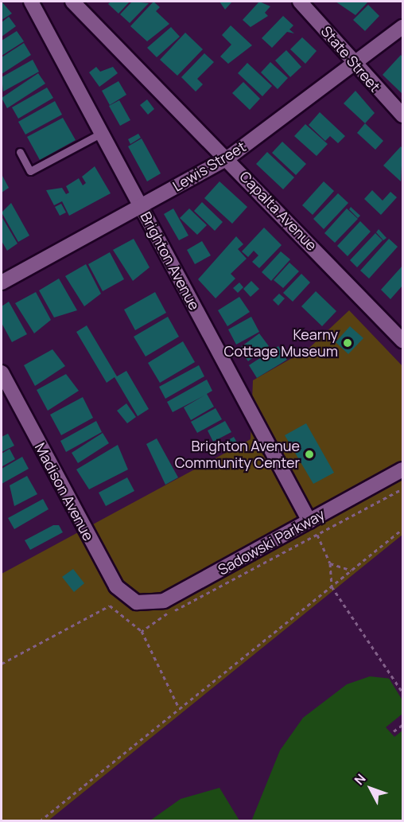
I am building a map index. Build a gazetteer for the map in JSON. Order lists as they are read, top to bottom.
{
  "streets": {
    "street": [
      "State Street",
      "Lewis Street",
      "Capalta Avenue",
      "Brighton Avenue",
      "Madison Avenue",
      "Sadowski Parkway"
    ]
  },
  "crossings": [
    ["State Street", "Lewis Street"],
    ["Lewis Street", "Capalta Avenue"],
    ["Lewis Street", "Brighton Avenue"],
    ["Brighton Avenue", "Sadowski Parkway"],
    ["Madison Avenue", "Sadowski Parkway"]
  ],
  "places": ["Kearny Cottage Museum", "Brighton Avenue Community Center"],
  "north": "top left"
}
